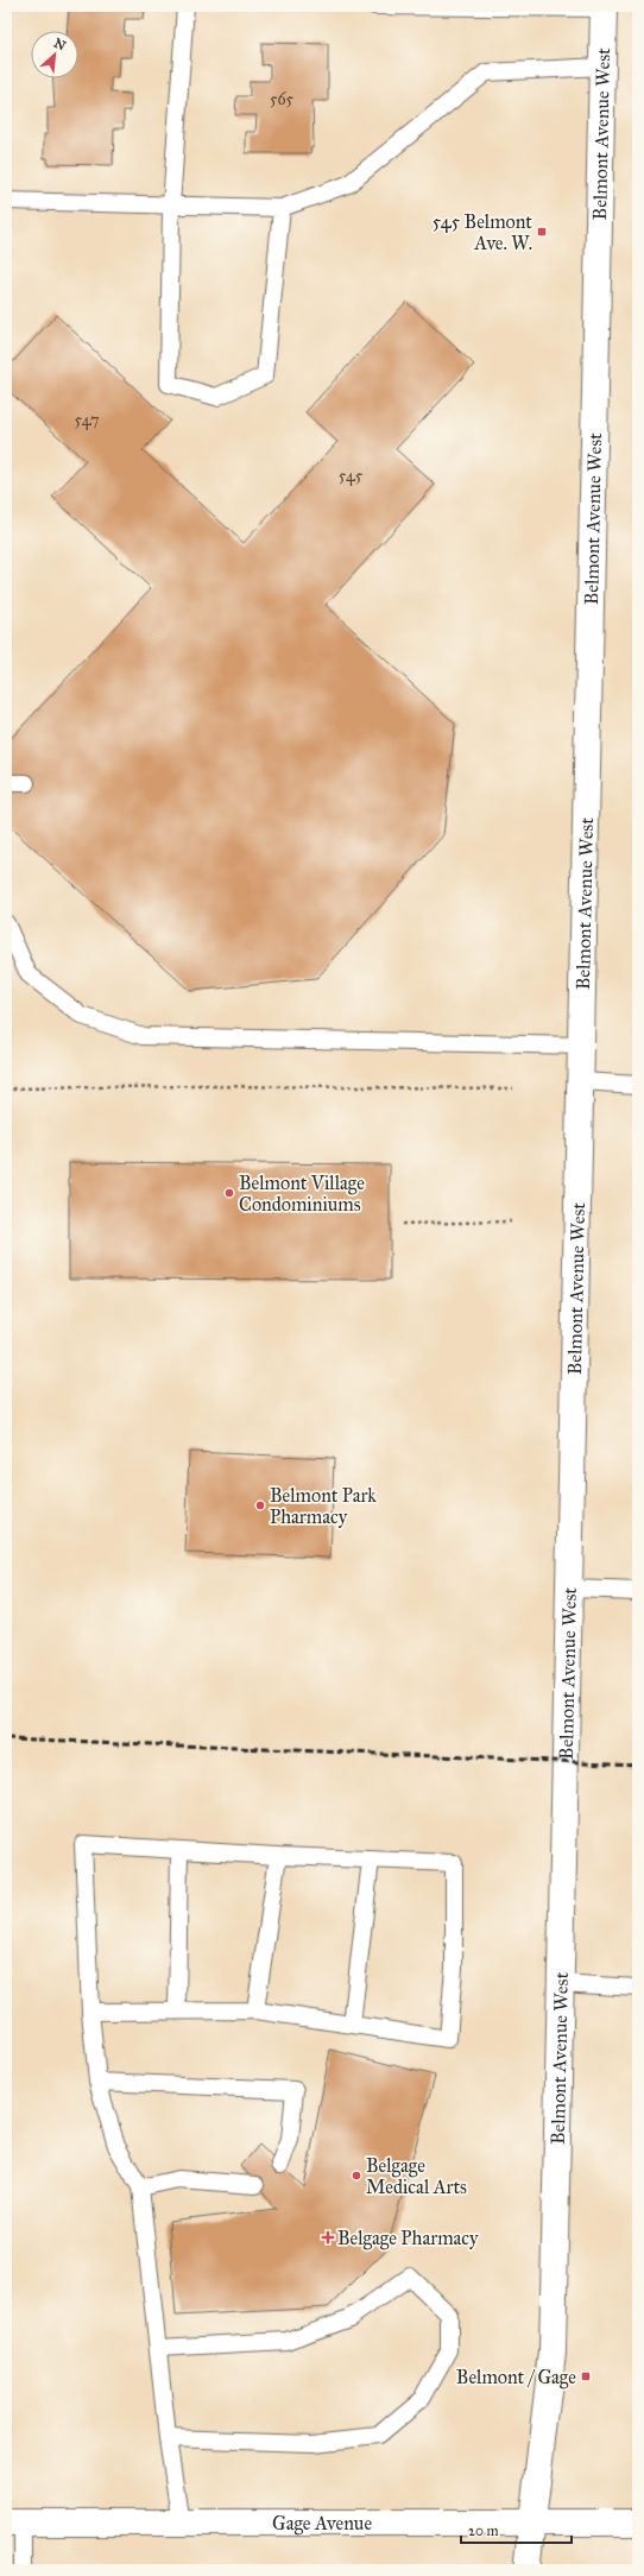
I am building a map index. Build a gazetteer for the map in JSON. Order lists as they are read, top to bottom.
{
  "streets": {
    "street": ["Belmont Avenue West", "Gage Avenue"]
  },
  "crossings": [
    ["Belmont Avenue West", "Gage Avenue"]
  ],
  "places": {
    "transit": ["545 Belmont Ave. W.", "Belmont / Gage"],
    "other": ["Belmont Village Condominiums", "Belmont Park Pharmacy", "Belgage Medical Arts"],
    "health": ["Belgage Pharmacy"]
  },
  "house_numbers": ["565", "547", "545"],
  "scale_bar": "20 m",
  "north": "top right"
}
